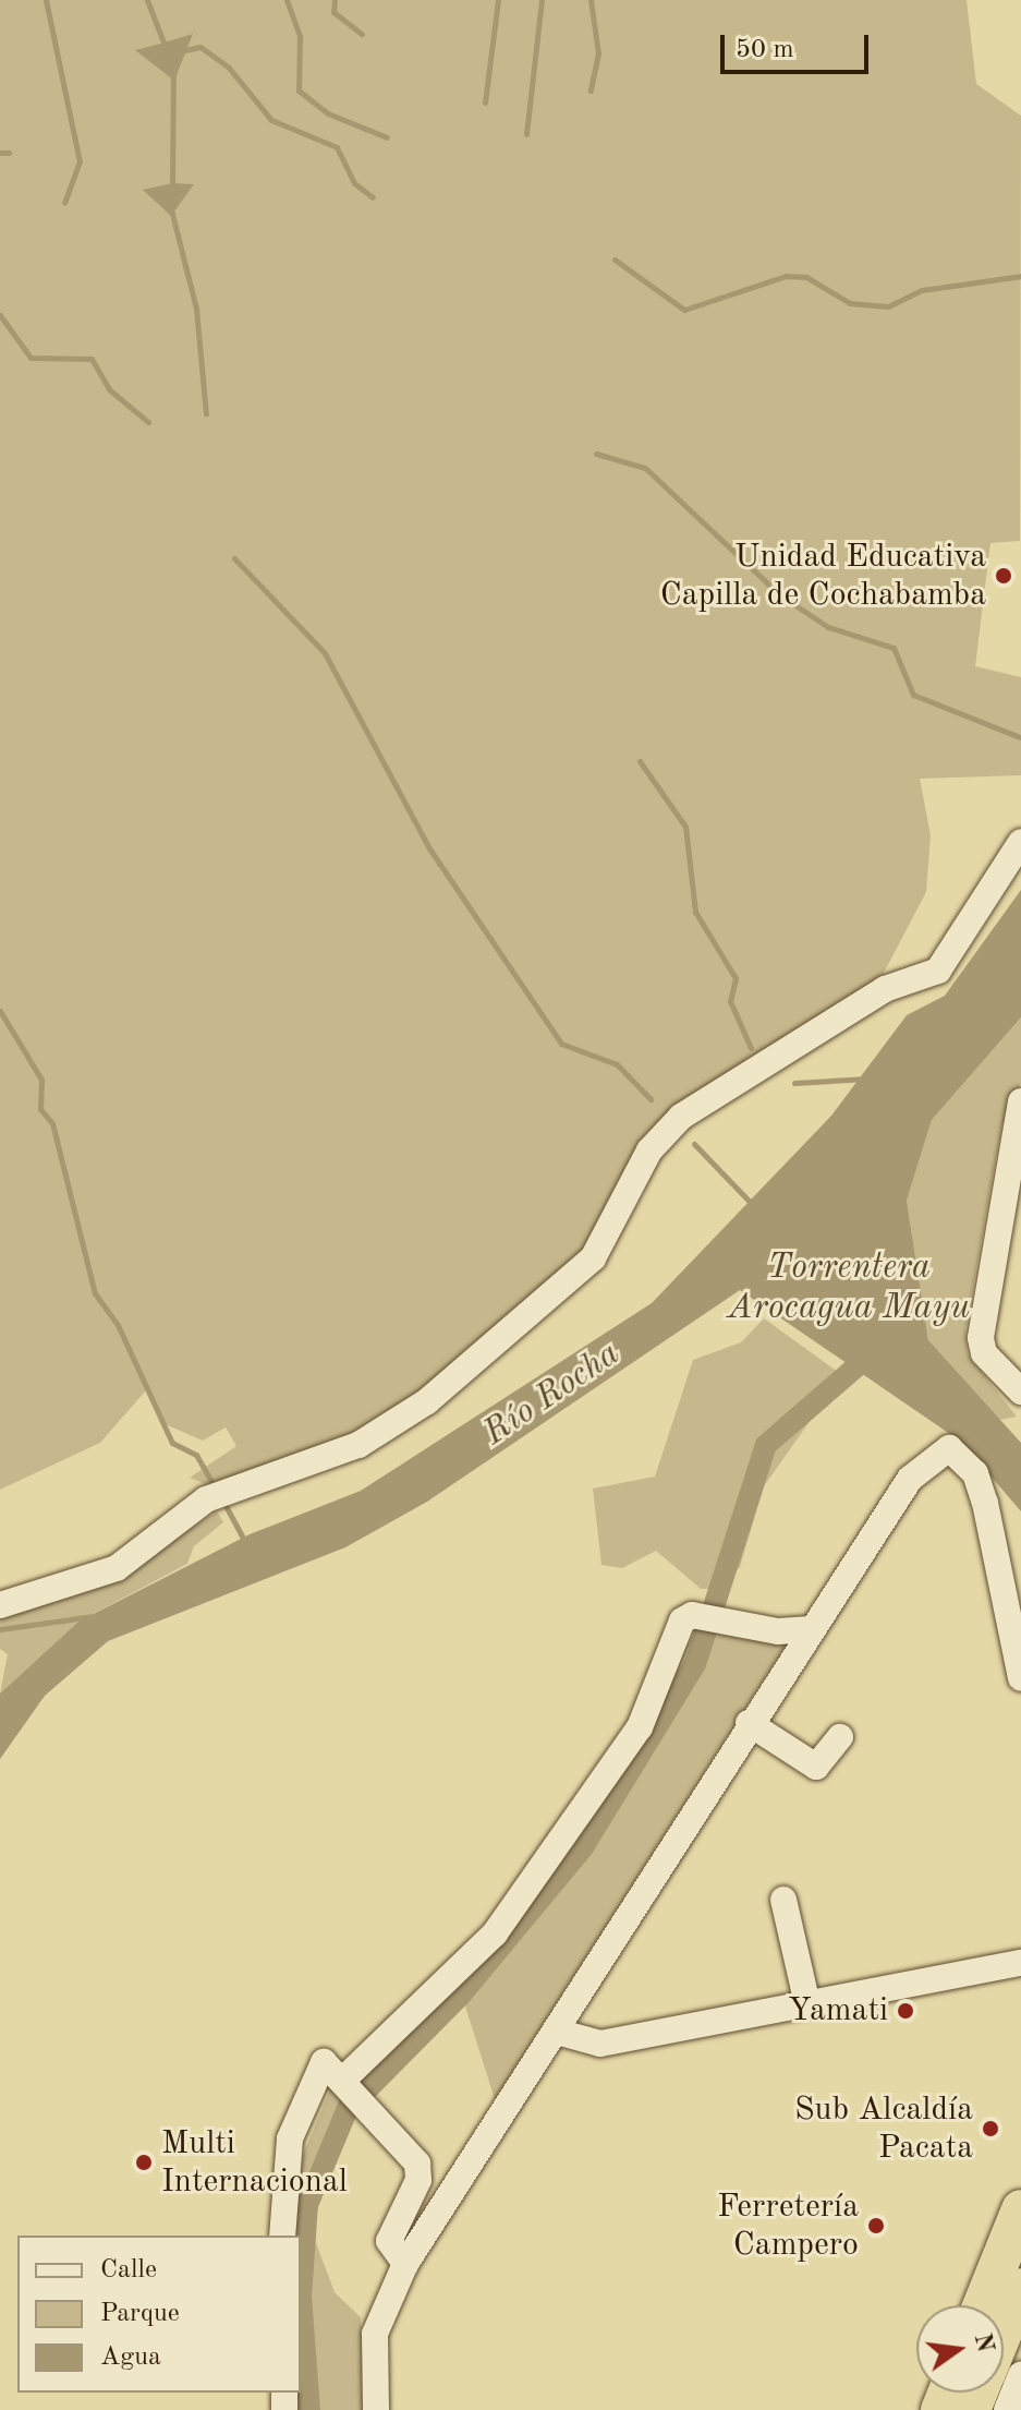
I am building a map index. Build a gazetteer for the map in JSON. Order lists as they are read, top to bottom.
{
  "water": ["Torrentera Arocagua Mayu", "Río Rocha"],
  "places": [
    "Unidad Educativa Capilla de Cochabamba",
    "Yamati",
    "Sub Alcaldía Pacata",
    "Multi Internacional",
    "Ferretería Campero"
  ],
  "legend": ["Calle", "Parque", "Agua"],
  "scale_bar": "50 m",
  "north": "right"
}
